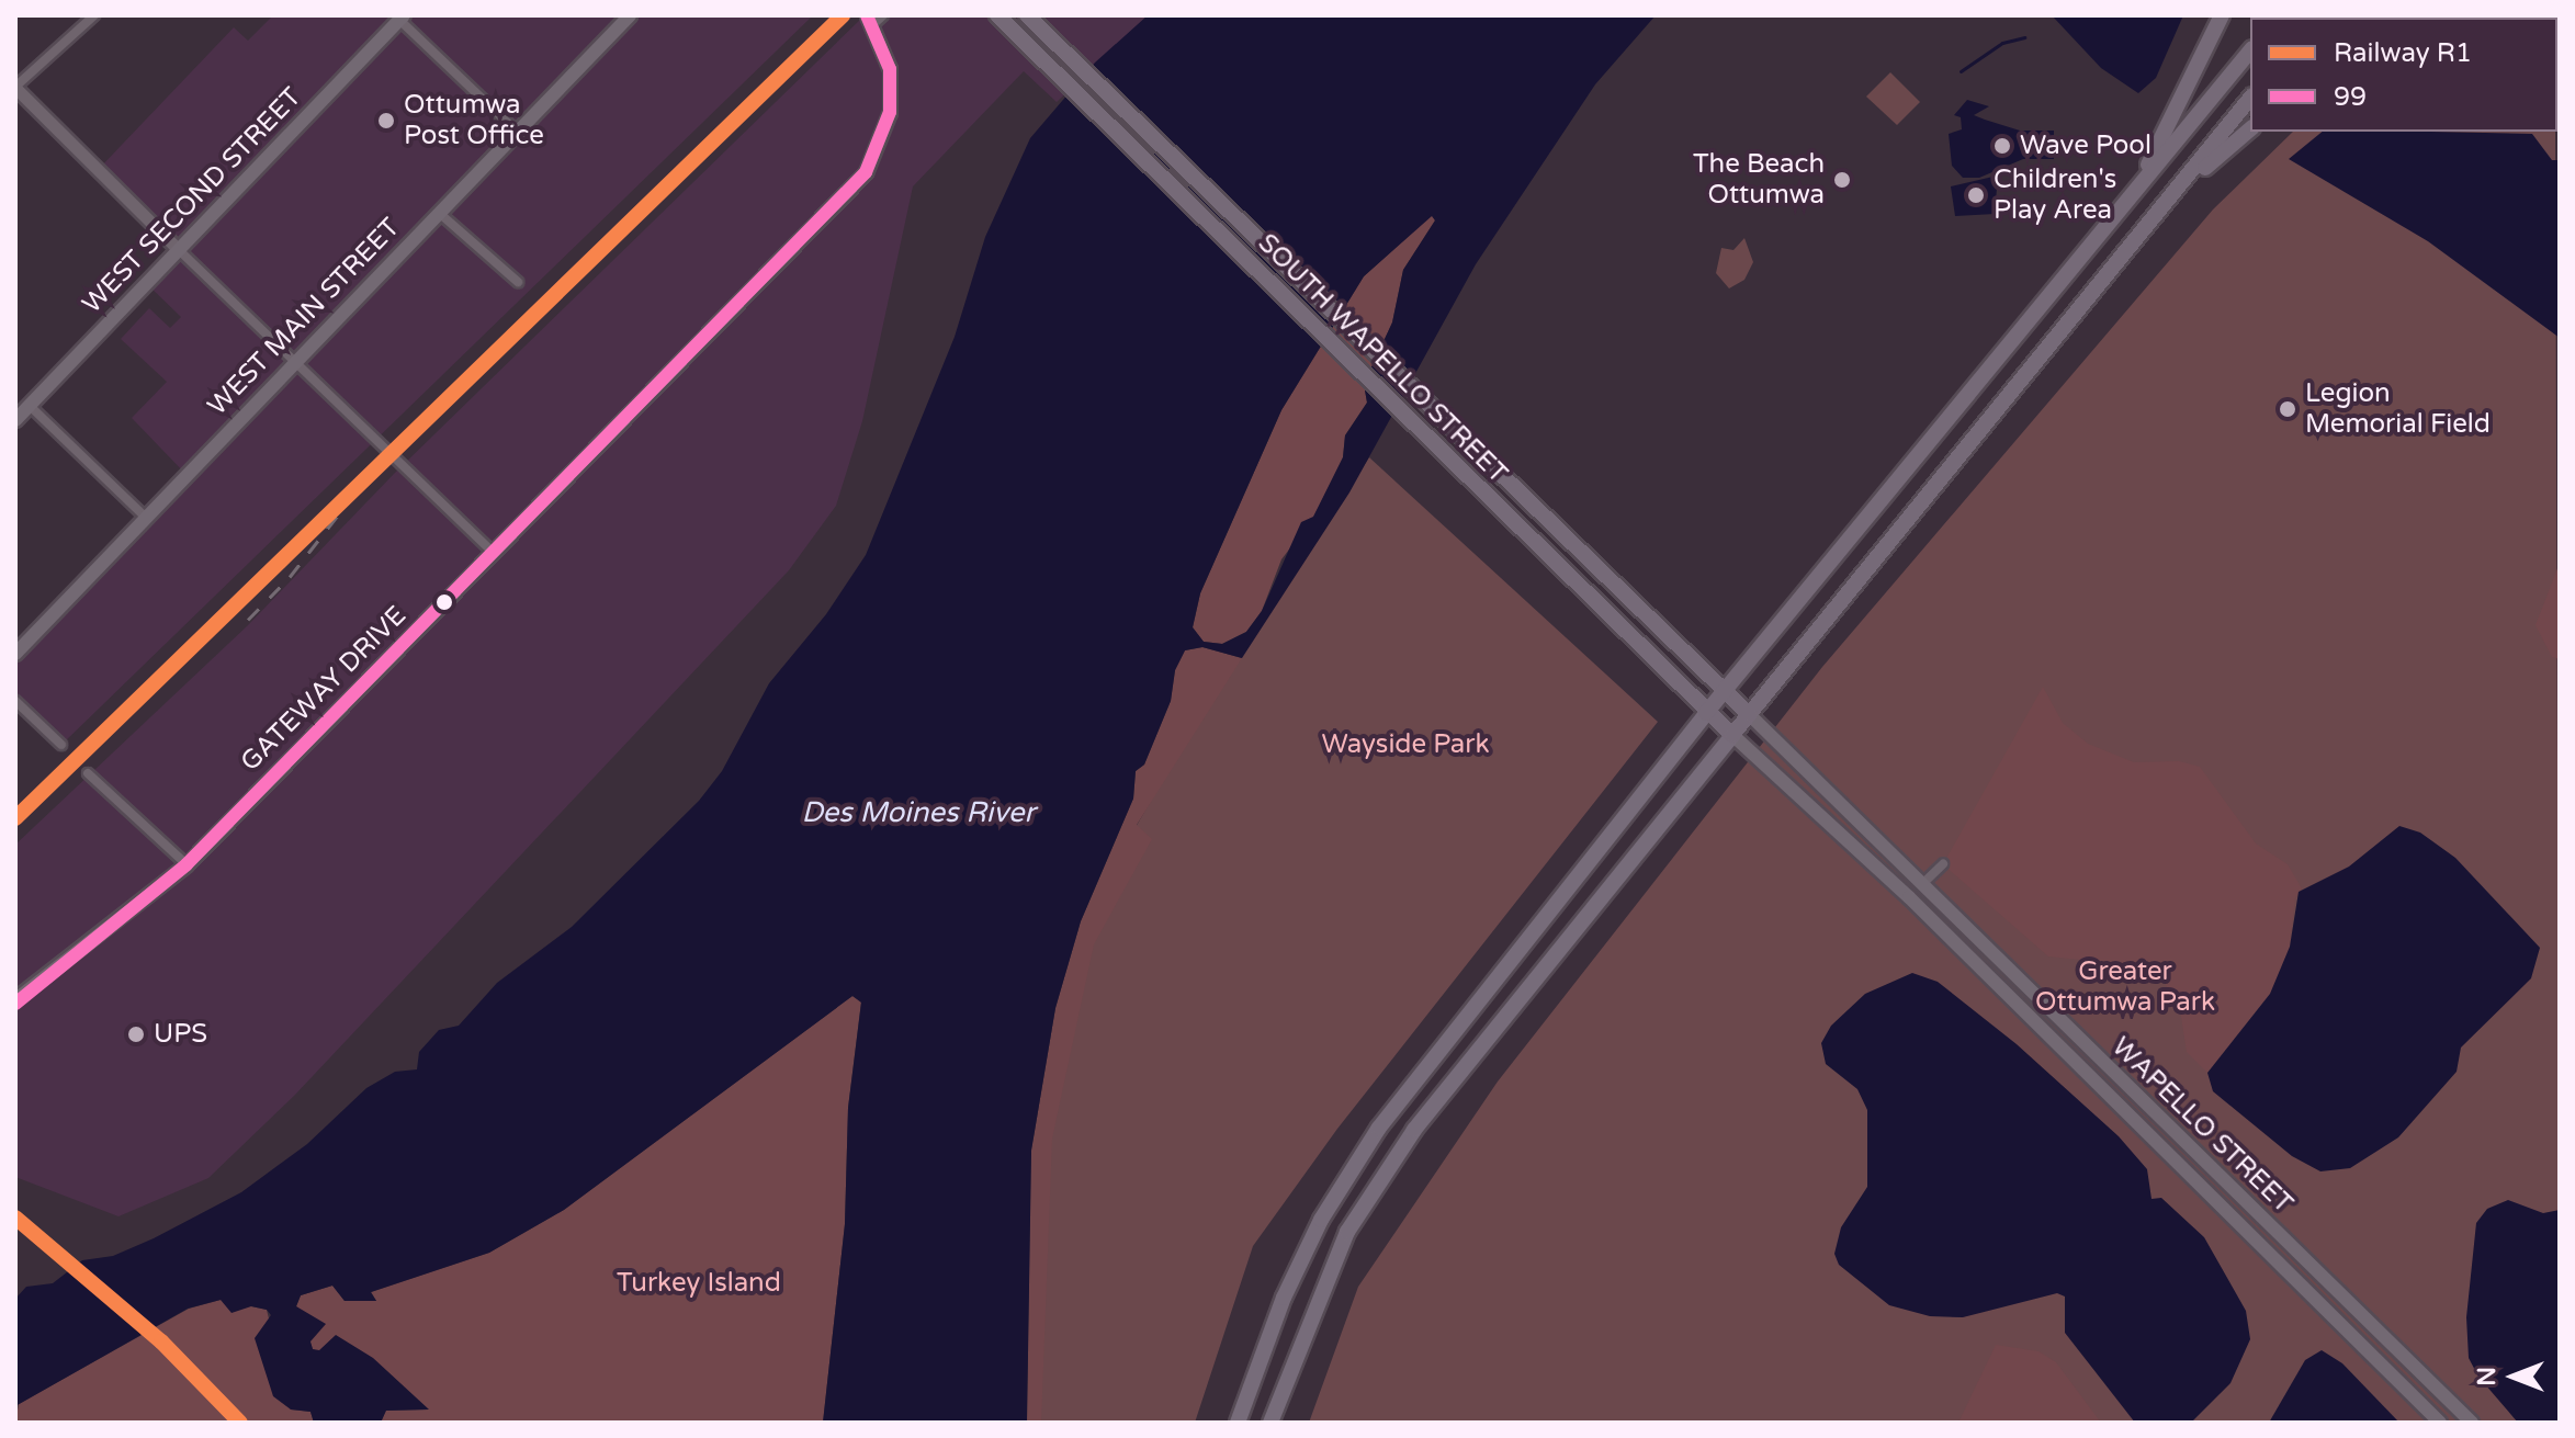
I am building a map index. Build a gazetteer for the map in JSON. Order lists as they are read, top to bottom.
{
  "streets": {
    "highway": ["SOUTH WAPELLO STREET"],
    "main road": ["WEST SECOND STREET", "WEST MAIN STREET", "WAPELLO STREET"],
    "street": ["GATEWAY DRIVE"]
  },
  "crossings": [
    ["SOUTH WAPELLO STREET", "WAPELLO STREET"]
  ],
  "water": ["Des Moines River"],
  "parks": ["Wayside Park", "Greater Ottumwa Park", "Turkey Island"],
  "places": [
    "Ottumwa Post Office",
    "Wave Pool",
    "The Beach Ottumwa",
    "Children's Play Area",
    "Legion Memorial Field",
    "UPS"
  ],
  "lines": ["rail line R1", "transit line 99"],
  "legend": ["Railway R1", "99"],
  "north": "left"
}
